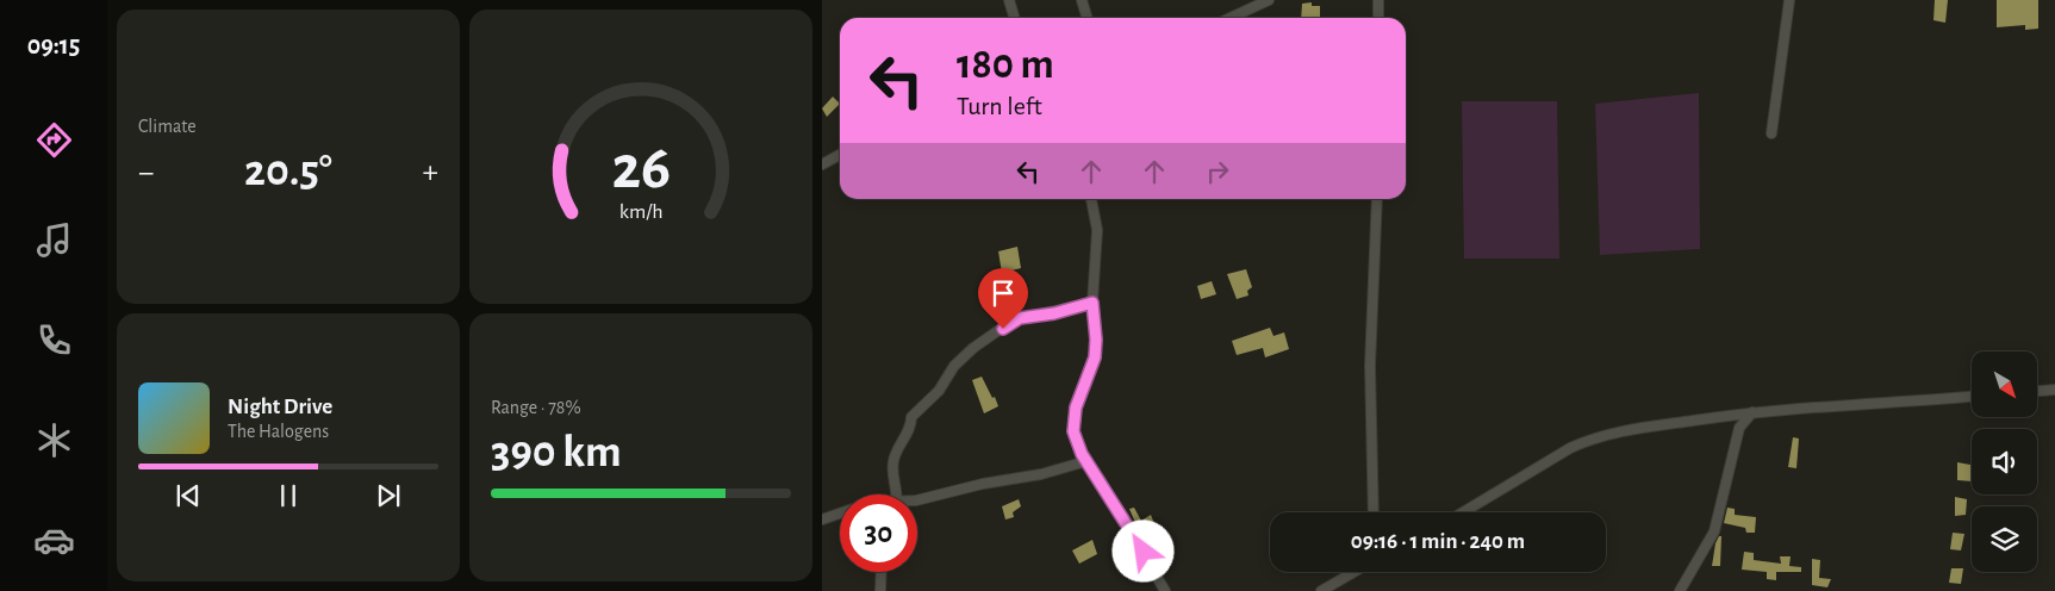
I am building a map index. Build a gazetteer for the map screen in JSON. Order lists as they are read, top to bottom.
{
  "north": "bottom right",
  "page": {
    "tabs": "09:15",
    "tile": [
      "Climate",
      ["Range · 78%", "390 km"]
    ],
    "turn": ["180 m", "Turn left"],
    "heat": ["−", "20.5°", "+"],
    "song": ["Night Drive", "The Halogens"],
    "limit": "30",
    "trip": "09:16 · 1 min · 240 m",
    "gauge": ["26", "km/h"]
  }
}
